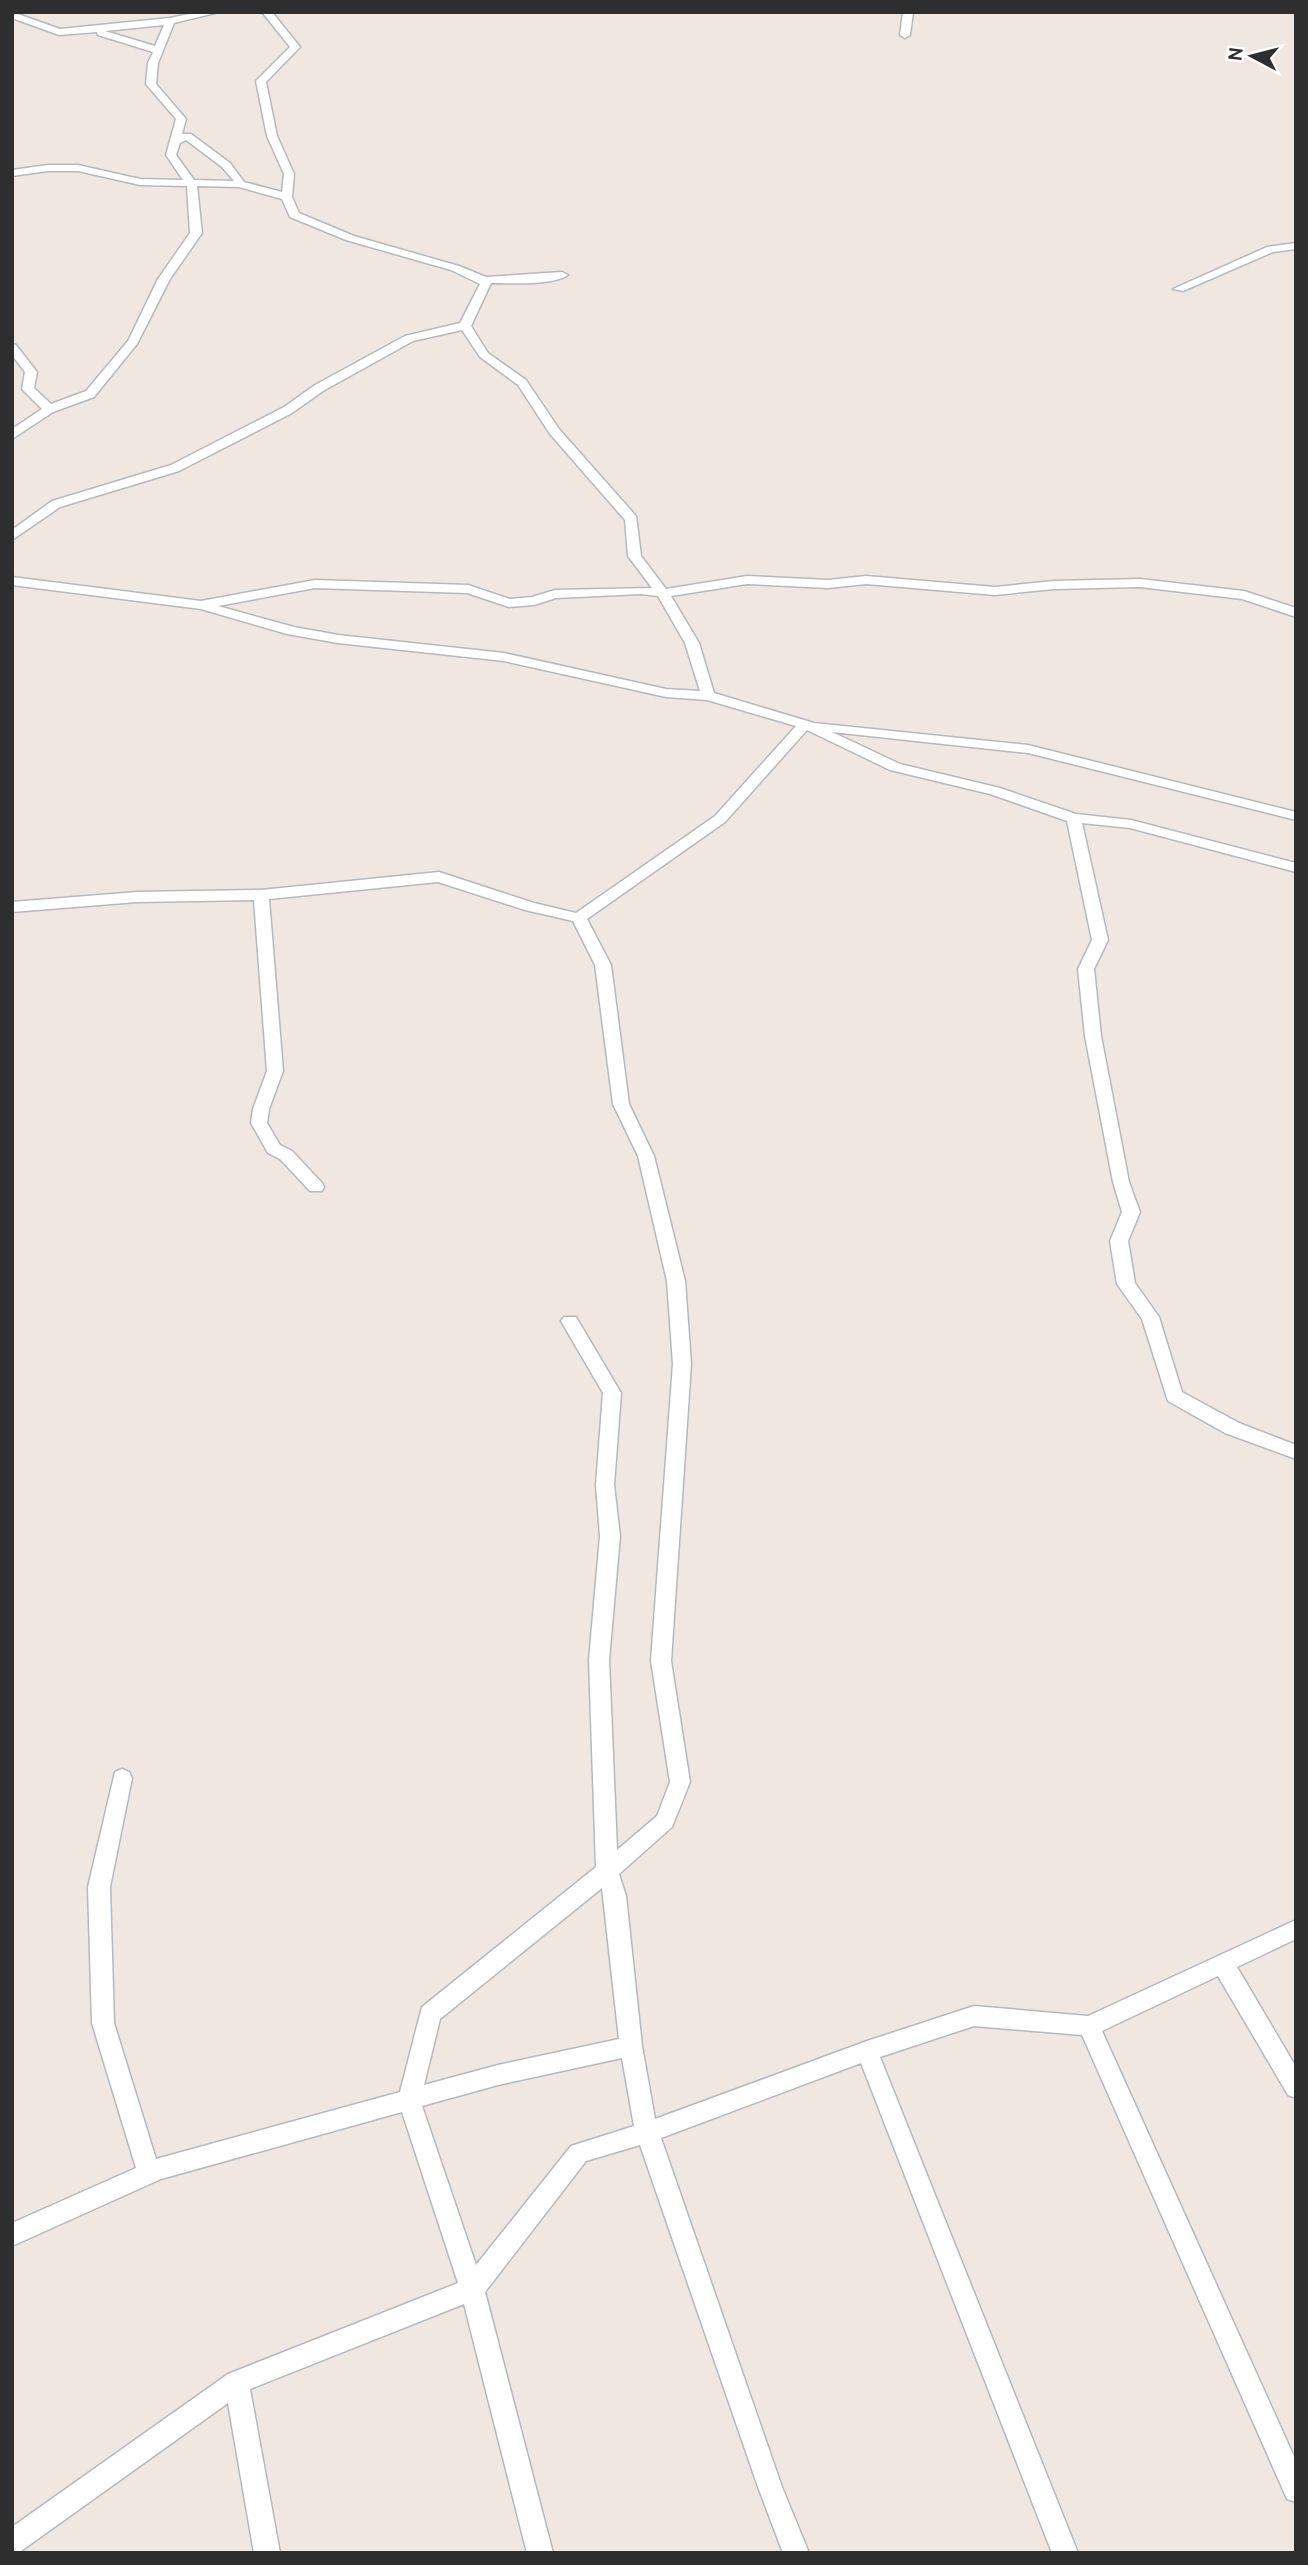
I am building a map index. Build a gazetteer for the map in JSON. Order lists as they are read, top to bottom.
{
  "north": "left"
}
